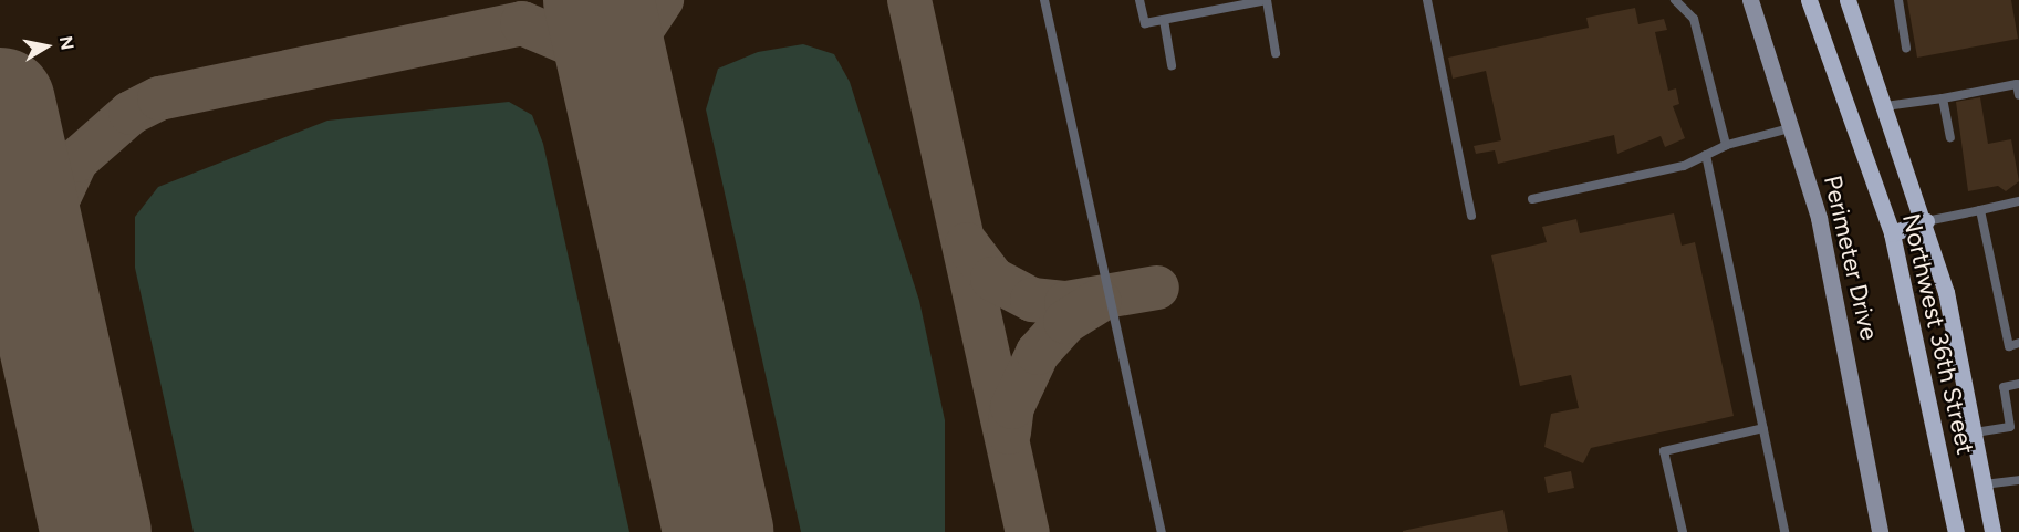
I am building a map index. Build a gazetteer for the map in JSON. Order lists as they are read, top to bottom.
{
  "streets": {
    "main road": ["Northwest 36th Street"],
    "street": ["Perimeter Drive"]
  },
  "north": "right"
}
